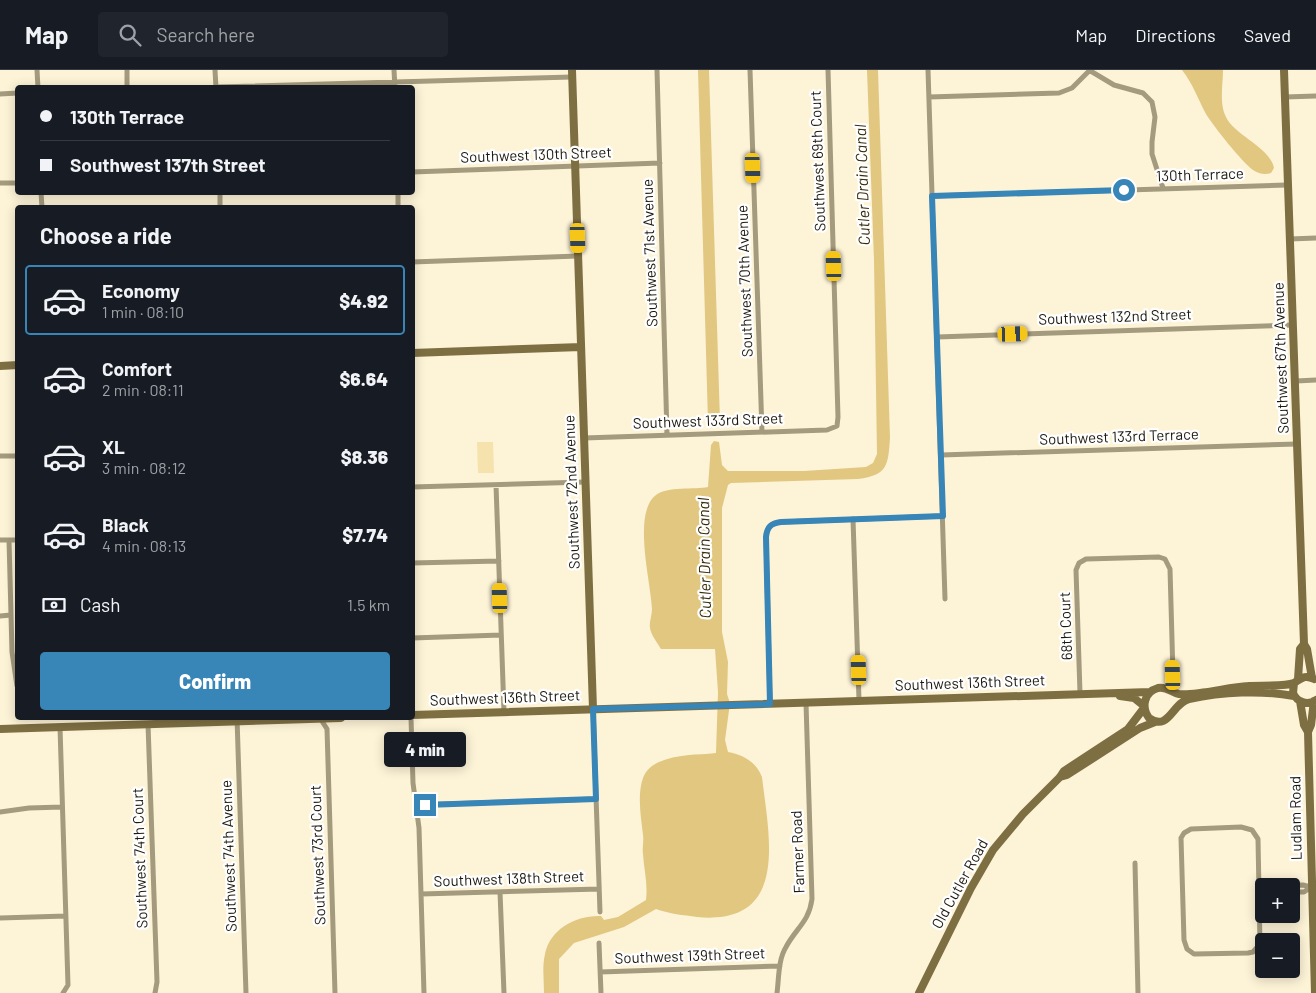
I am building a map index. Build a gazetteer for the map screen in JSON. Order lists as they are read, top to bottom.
{
  "streets": {
    "street": [
      "Southwest 130th Street",
      "Southwest 69th Court",
      "130th Terrace",
      "Southwest 71st Avenue",
      "Southwest 70th Avenue",
      "Southwest 132nd Street",
      "Southwest 67th Avenue",
      "Southwest 133rd Street",
      "Southwest 133rd Terrace",
      "Southwest 72nd Avenue",
      "68th Court",
      "Southwest 136th Street",
      "Ludlam Road",
      "Farmer Road",
      "Southwest 73rd Court",
      "Southwest 74th Avenue",
      "Southwest 74th Court",
      "Southwest 138th Street",
      "Old Cutler Road",
      "Southwest 139th Street"
    ]
  },
  "crossings": [
    ["Southwest 130th Street", "Southwest 71st Avenue"],
    ["Southwest 130th Street", "Southwest 72nd Avenue"],
    ["Southwest 69th Court", "Southwest 133rd Street"],
    ["130th Terrace", "Southwest 67th Avenue"],
    ["Southwest 71st Avenue", "Southwest 133rd Street"],
    ["Southwest 70th Avenue", "Southwest 133rd Street"],
    ["Southwest 132nd Street", "Southwest 67th Avenue"],
    ["Southwest 67th Avenue", "Southwest 133rd Terrace"],
    ["Southwest 133rd Street", "Southwest 72nd Avenue"],
    ["Southwest 72nd Avenue", "Southwest 136th Street"],
    ["Southwest 72nd Avenue", "Southwest 138th Street"],
    ["68th Court", "Southwest 136th Street"],
    ["Southwest 136th Street", "Farmer Road"],
    ["Farmer Road", "Southwest 139th Street"]
  ],
  "water": ["Cutler Drain Canal"],
  "page": {
    "header": "Map",
    "search": "Search here",
    "nav": ["Map", "Directions", "Saved"],
    "banner": ["130th Terrace", "Southwest 137th Street"],
    "heading": "Choose a ride",
    "list": [
      {
        "name": "Economy",
        "note": "1 min · 08:10",
        "value": "$4.92"
      },
      {
        "name": "Comfort",
        "note": "2 min · 08:11",
        "value": "$6.64"
      },
      {
        "name": "XL",
        "note": "3 min · 08:12",
        "value": "$8.36"
      },
      {
        "name": "Black",
        "note": "4 min · 08:13",
        "value": "$7.74"
      }
    ],
    "pay": ["Cash", "1.5 km"],
    "buttons": "Confirm",
    "bubble": "4 min",
    "map_buttons": ["+", "−"]
  }
}
